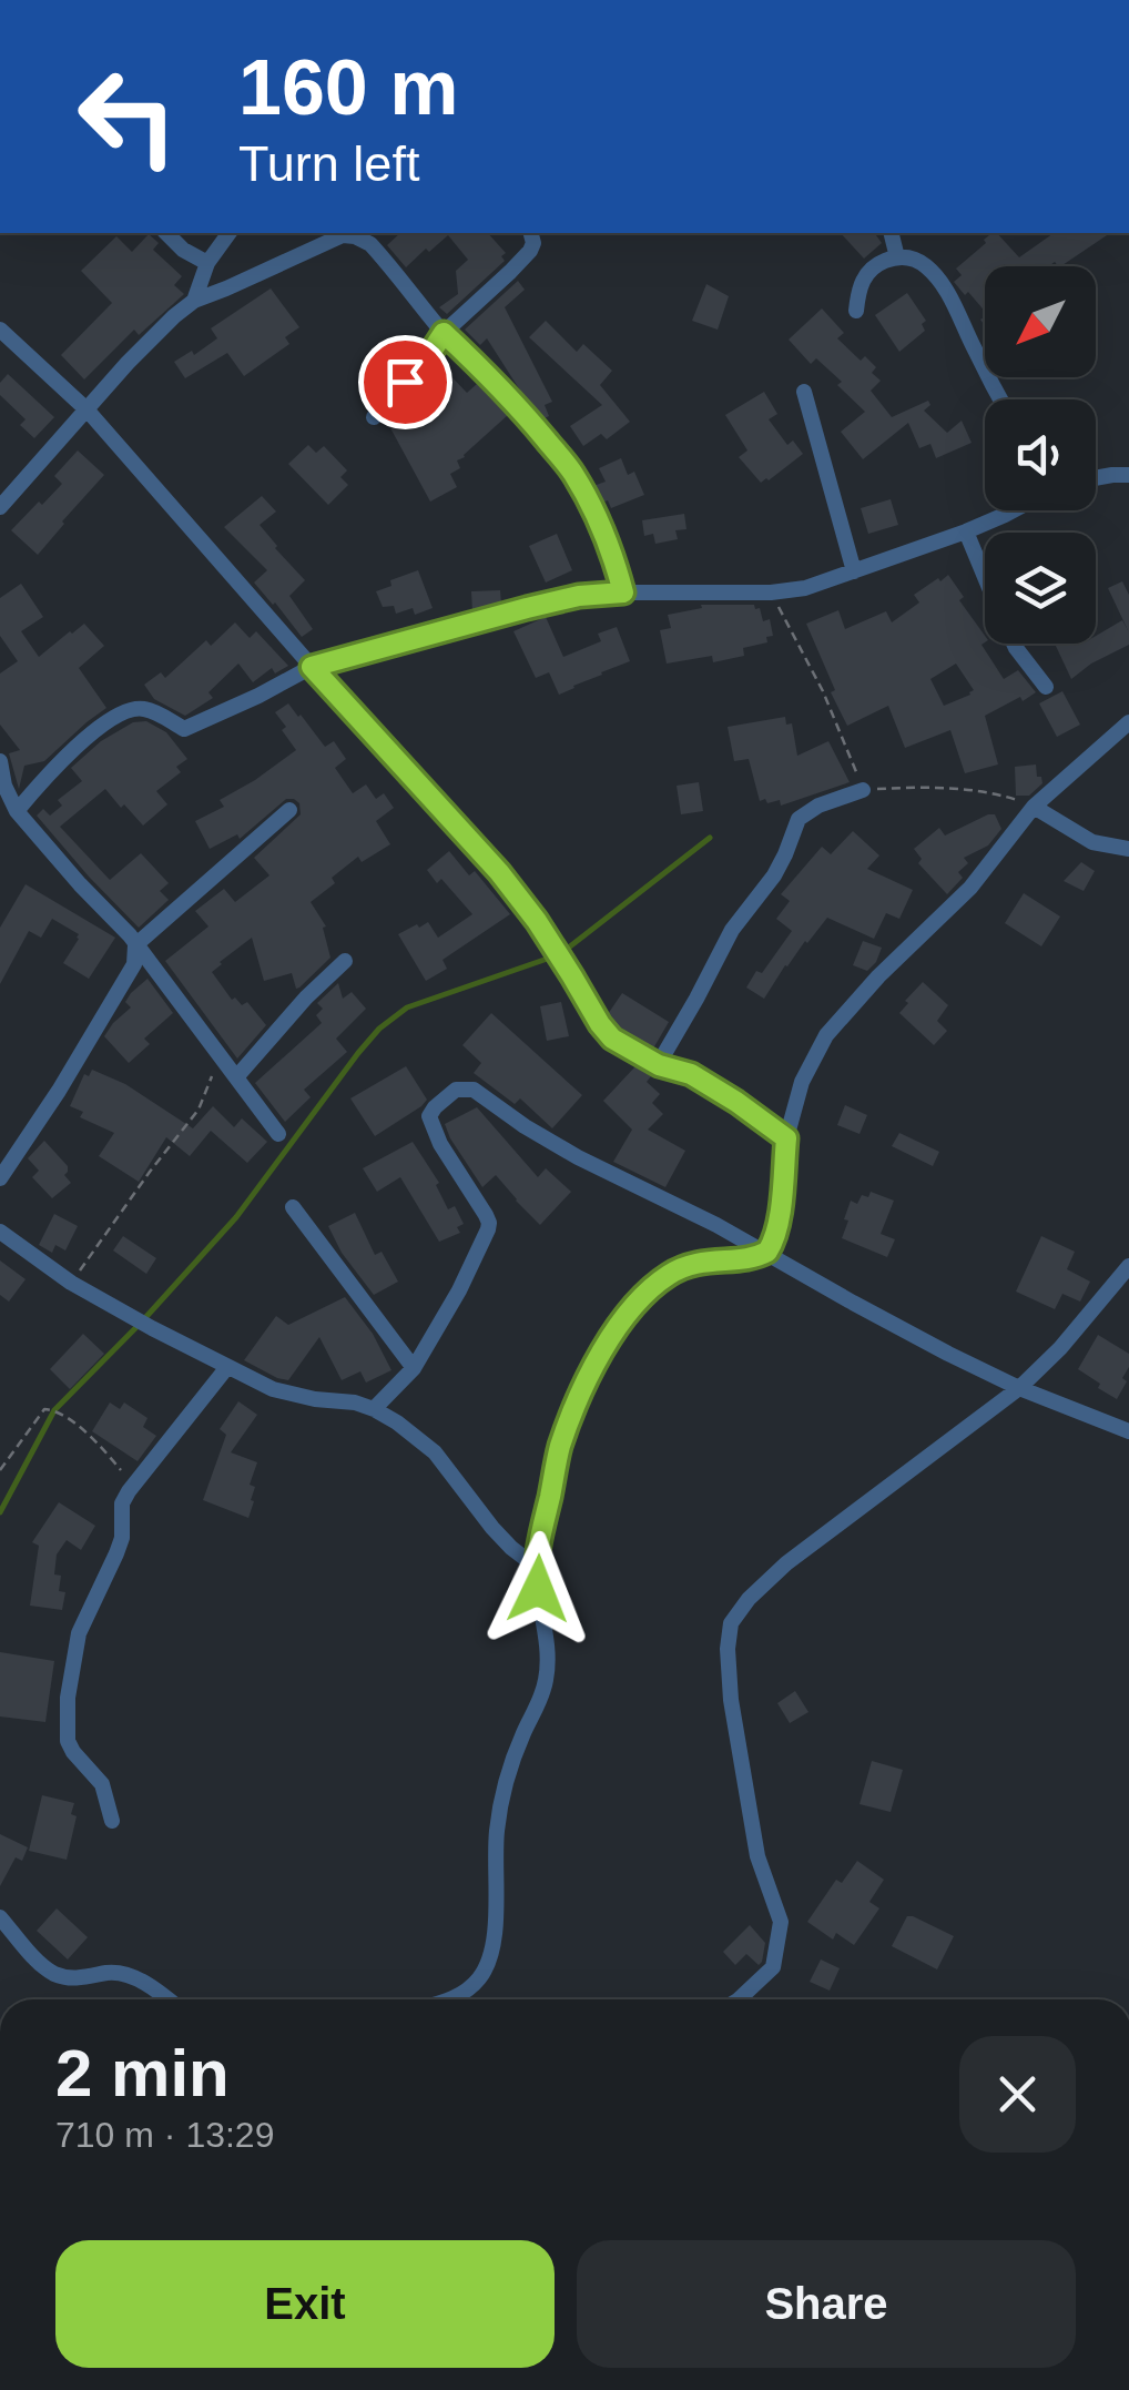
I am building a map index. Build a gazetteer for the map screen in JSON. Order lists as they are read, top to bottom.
{
  "north": "bottom left",
  "page": {
    "turn": ["160 m", "Turn left"],
    "heading": ["2 min", "710 m · 13:29"],
    "buttons": ["Exit", "Share"]
  }
}
